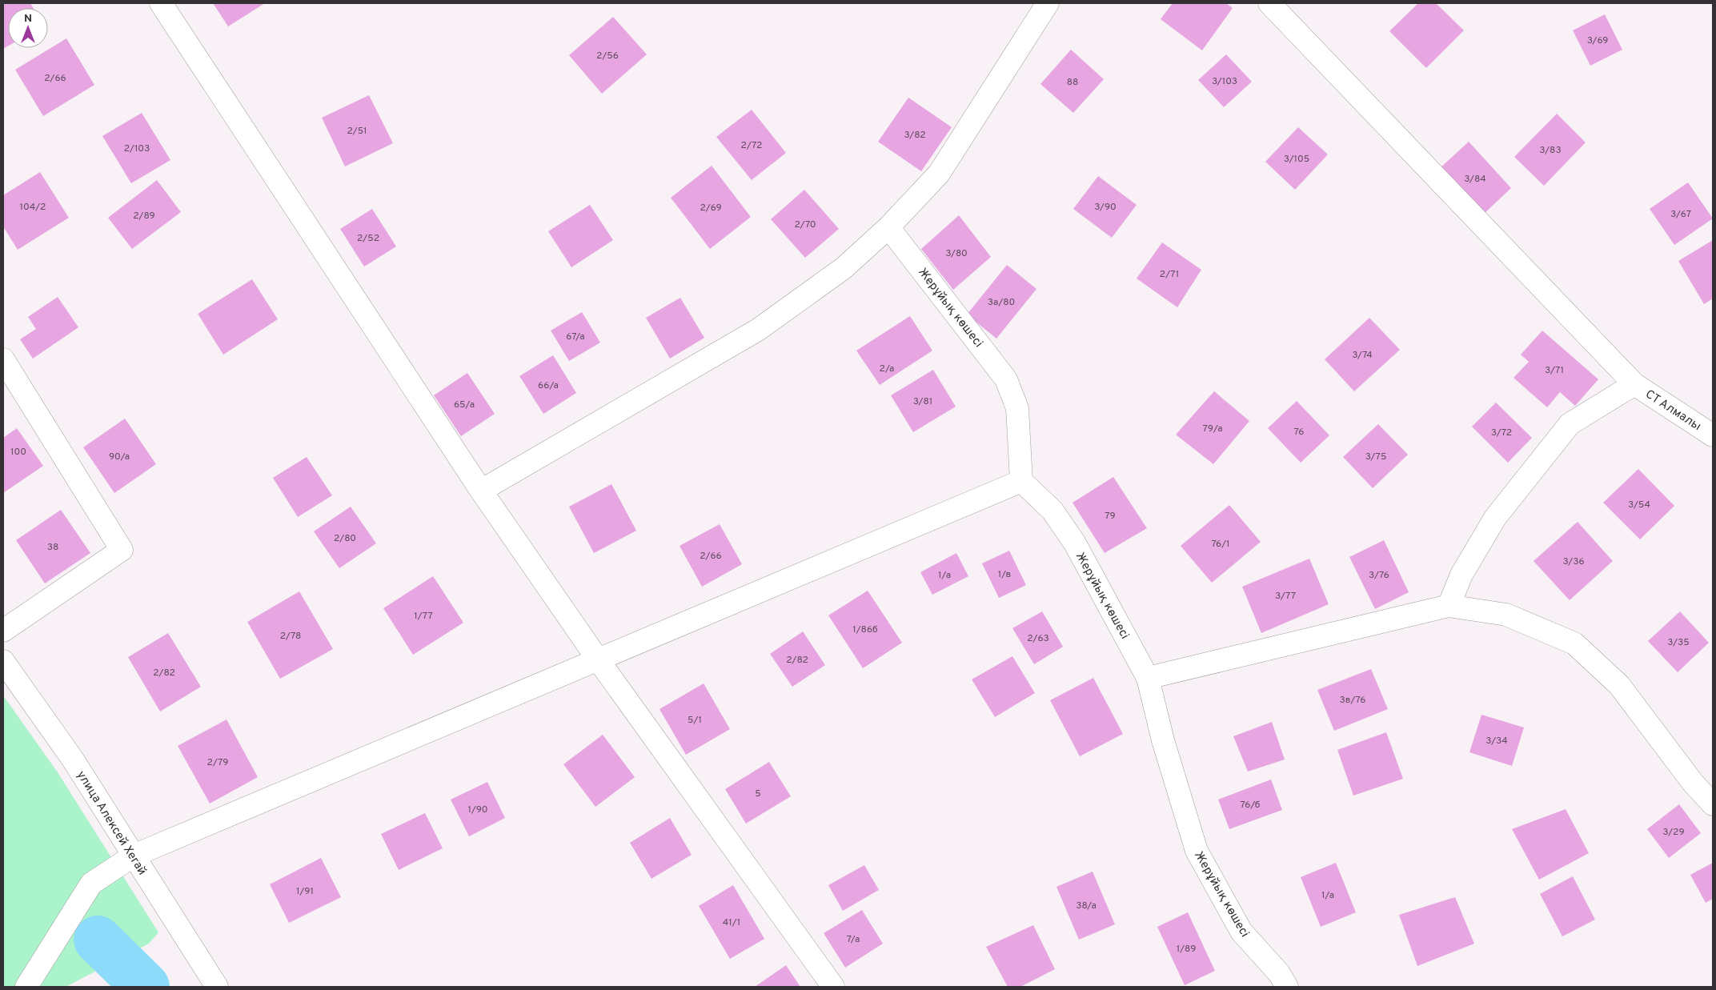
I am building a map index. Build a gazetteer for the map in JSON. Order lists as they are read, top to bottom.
{
  "streets": {
    "street": ["Жерұйық көшесі", "СТ Алмалы", "улица Алексей Хегай"]
  },
  "house_numbers": [
    "3/69",
    "2/56",
    "2/66",
    "3/103",
    "88",
    "2/51",
    "3/82",
    "2/72",
    "2/103",
    "3/83",
    "3/105",
    "3/84",
    "104/2",
    "3/90",
    "2/69",
    "3/67",
    "2/89",
    "2/70",
    "2/52",
    "3/80",
    "2/71",
    "3а/80",
    "67/а",
    "3/74",
    "2/а",
    "3/71",
    "66/а",
    "3/81",
    "65/а",
    "79/а",
    "76",
    "3/72",
    "100",
    "90/а",
    "3/75",
    "3/54",
    "79",
    "2/80",
    "76/1",
    "38",
    "2/66",
    "3/36",
    "1/в",
    "1/а",
    "3/76",
    "3/77",
    "1/77",
    "1/86б",
    "2/78",
    "2/63",
    "3/35",
    "2/82",
    "2/82",
    "3в/76",
    "5/1",
    "3/34",
    "2/79",
    "5",
    "76/б",
    "1/90",
    "3/29",
    "1/91",
    "1/а",
    "38/а",
    "41/1",
    "7/а",
    "1/89"
  ],
  "north": "top"
}
